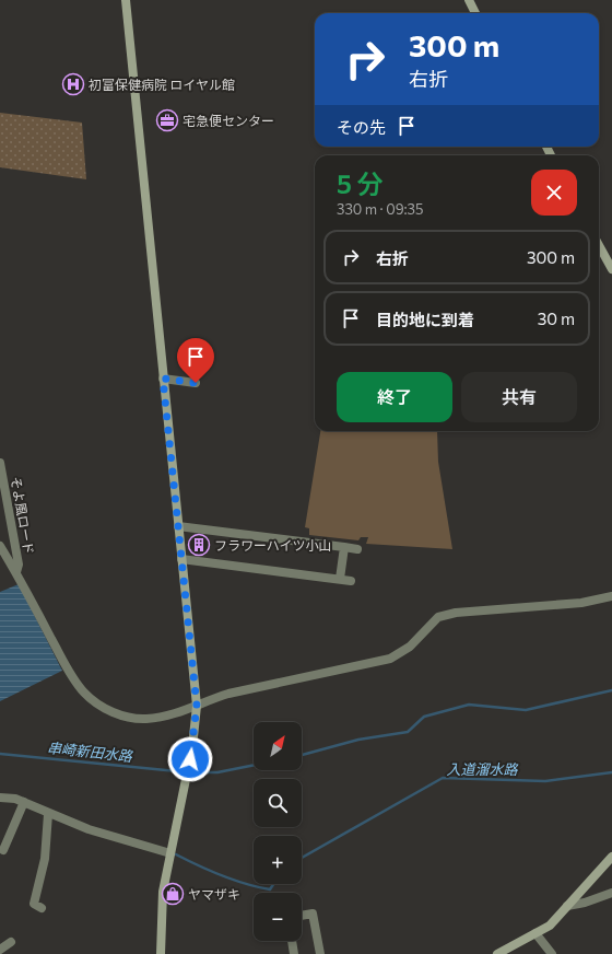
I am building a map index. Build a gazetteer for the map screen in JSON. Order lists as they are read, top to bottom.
{
  "streets": {
    "street": ["そよ風ロード"]
  },
  "water": ["串崎新田水路", "入道溜水路"],
  "places": {
    "hospital": ["初富保健病院 ロイヤル館"],
    "office": ["宅急便センター"],
    "building": ["フラワーハイツ小山"],
    "shop": ["ヤマザキ"]
  },
  "north": "top right",
  "page": {
    "turn": ["300 m", "右折"],
    "then": "その先",
    "heading": ["5 分", "330 m · 09:35"],
    "list": [
      {
        "name": "右折",
        "value": "300 m"
      },
      {
        "name": "目的地に到着",
        "value": "30 m"
      }
    ],
    "buttons": ["終了", "共有"],
    "map_buttons": ["+", "−"]
  }
}
